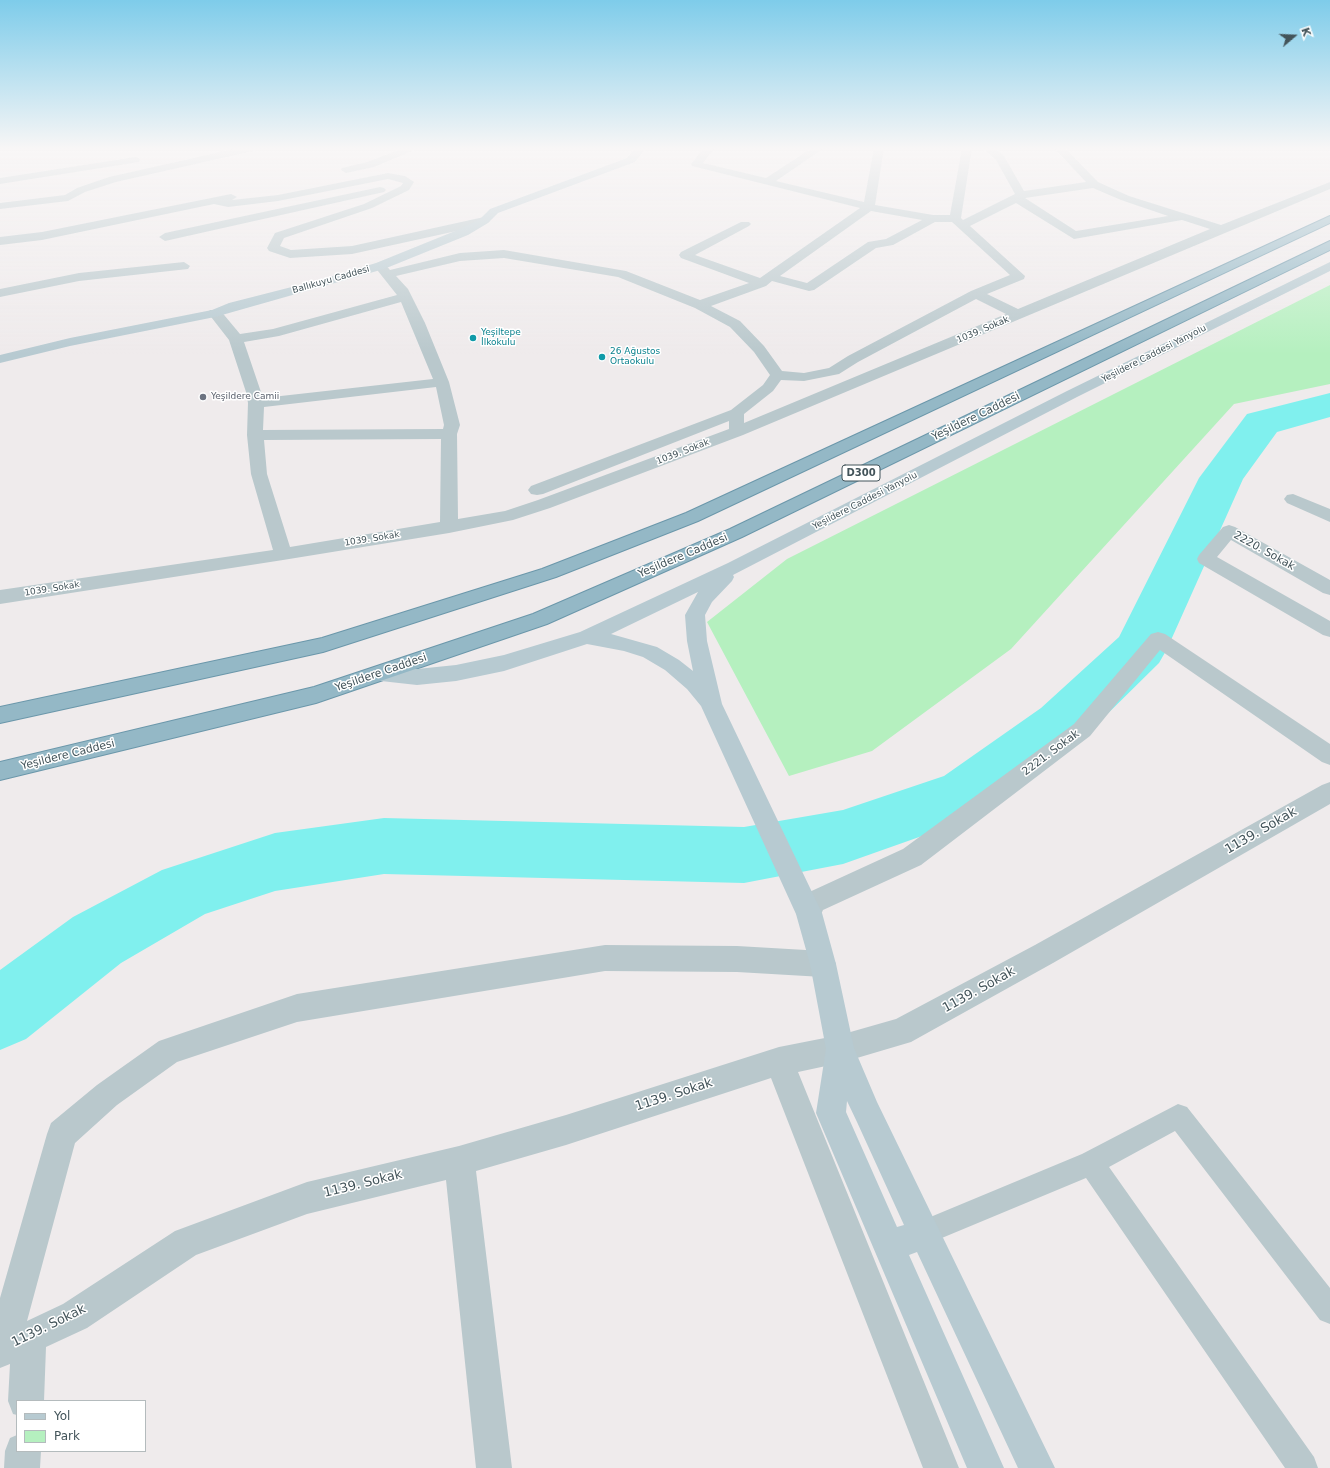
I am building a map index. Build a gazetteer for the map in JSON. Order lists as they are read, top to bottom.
{
  "streets": {
    "highway": ["Yeşildere Caddesi", "D300"],
    "main road": ["Ballıkuyu Caddesi", "Yeşildere Caddesi Yanyolu"],
    "street": [
      "1039. Sokak",
      "2220. Sokak",
      "2221. Sokak",
      "1139. Sokak"
    ]
  },
  "crossings": [
    ["Yeşildere Caddesi Yanyolu", "Yeşildere Caddesi"]
  ],
  "places": ["Yeşiltepe İlkokulu", "26 Ağustos Ortaokulu", "Yeşildere Camii"],
  "legend": ["Yol", "Park"],
  "north": "right"
}
